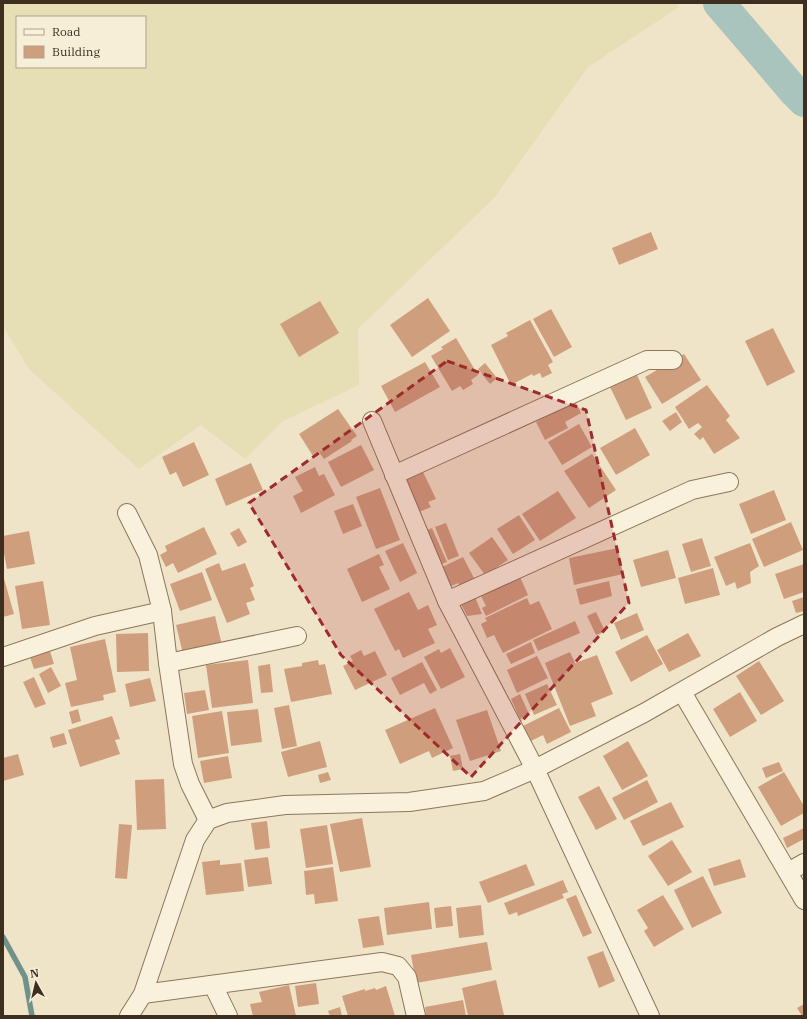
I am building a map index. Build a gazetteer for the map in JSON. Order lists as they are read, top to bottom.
{
  "legend": ["Road", "Building"],
  "north": "top"
}
